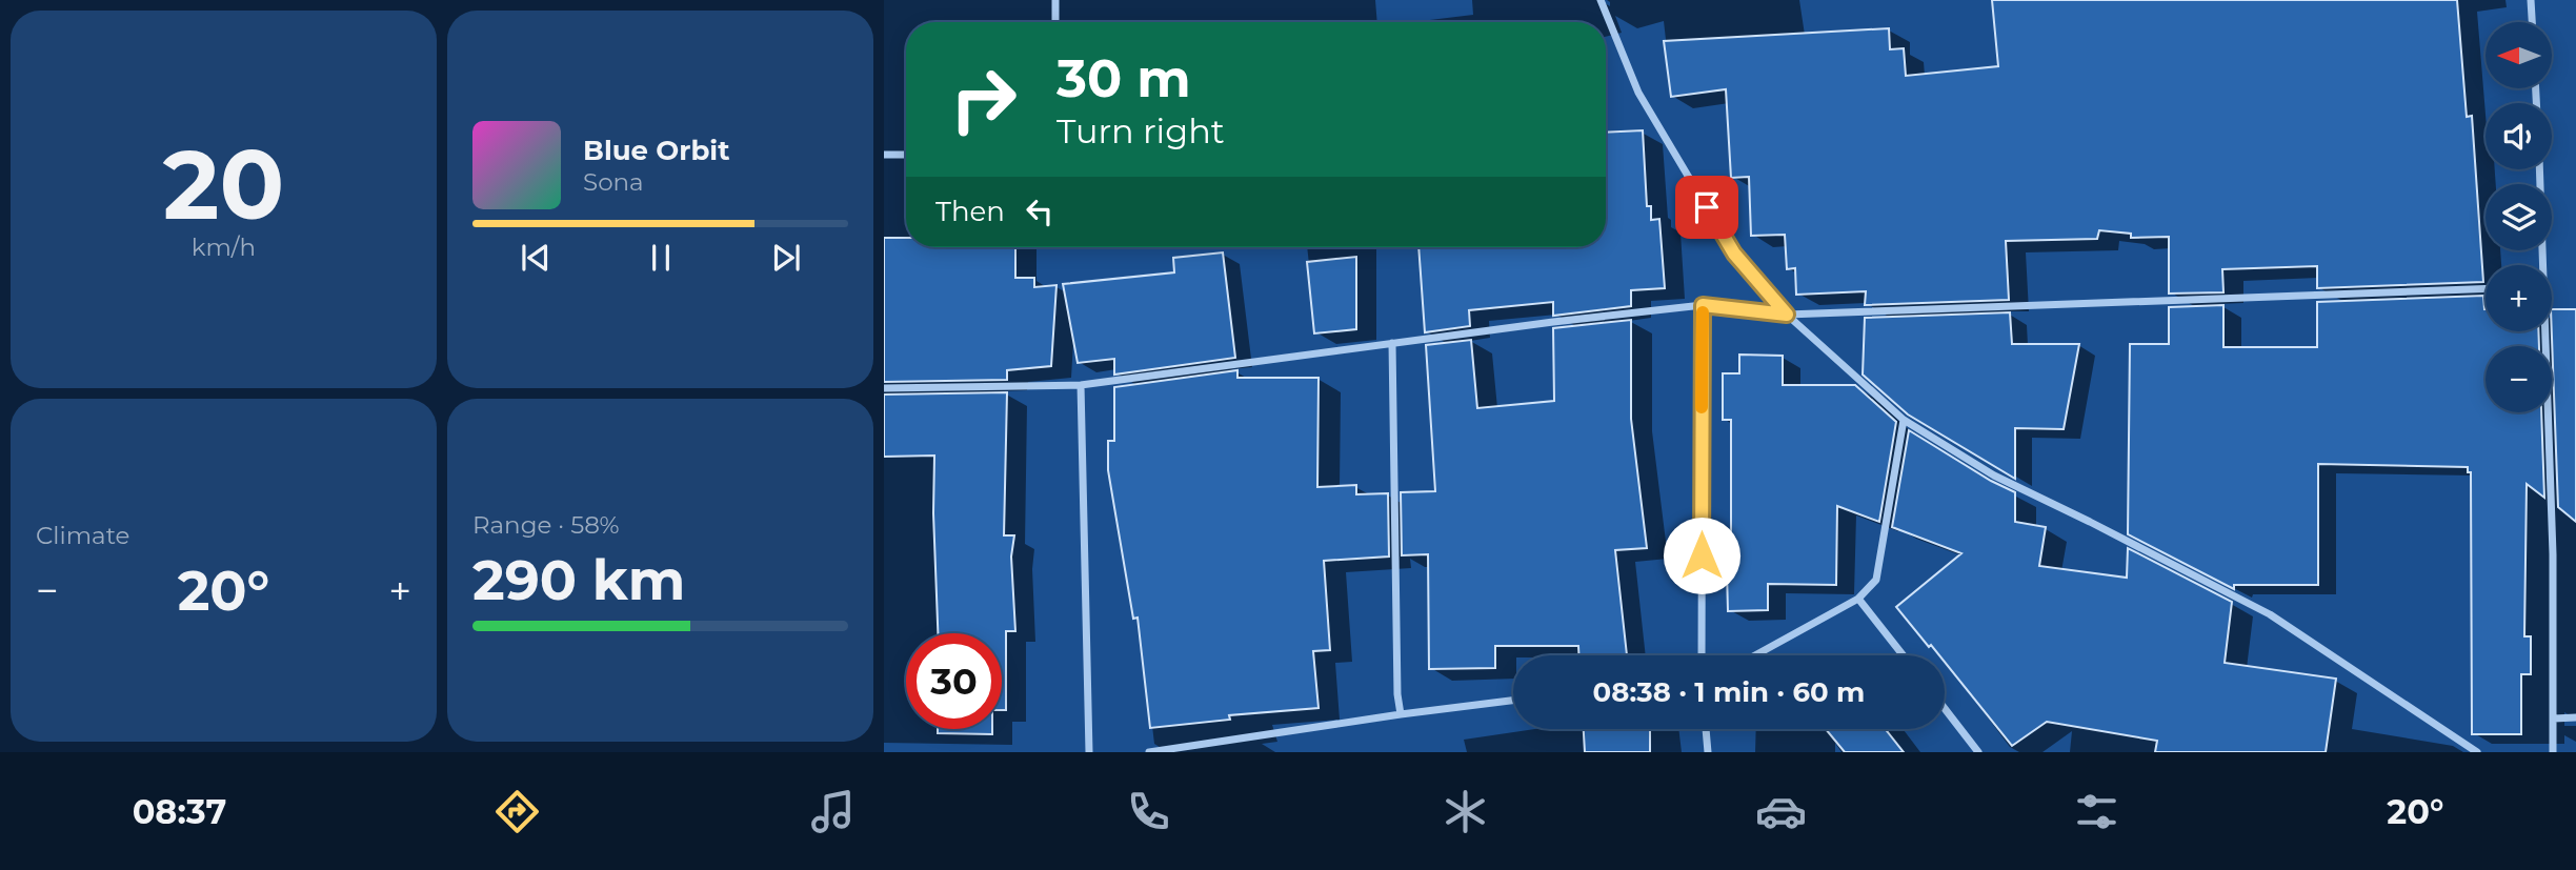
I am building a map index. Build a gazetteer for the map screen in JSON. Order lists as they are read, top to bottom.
{
  "north": "left",
  "page": {
    "tile": [
      ["20", "km/h"],
      "Climate",
      ["Range · 58%", "290 km"]
    ],
    "map_buttons": ["+", "−"],
    "turn": ["30 m", "Turn right"],
    "song": ["Blue Orbit", "Sona"],
    "then": "Then",
    "heat": ["−", "20°", "+"],
    "limit": "30",
    "trip": "08:38 · 1 min · 60 m",
    "tabs": ["08:37", "20°"]
  }
}
